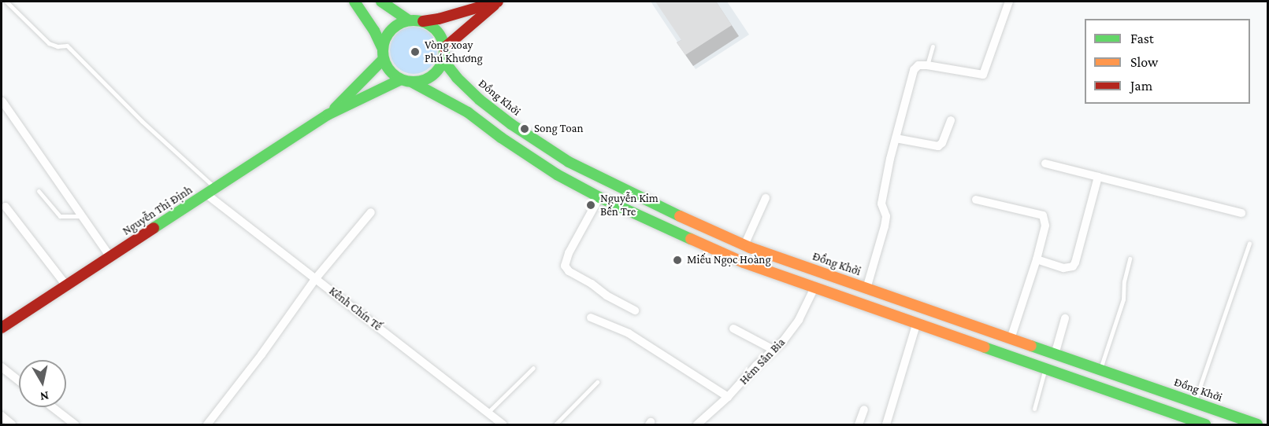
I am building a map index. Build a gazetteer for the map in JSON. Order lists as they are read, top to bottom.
{
  "streets": {
    "main road": ["Đồng Khởi", "Nguyễn Thị Định"],
    "street": ["Kênh Chín Tế", "Hẻm Sân Bia"]
  },
  "crossings": [
    ["Đồng Khởi", "Nguyễn Thị Định"],
    ["Nguyễn Thị Định", "Kênh Chín Tế"]
  ],
  "places": [
    "Vòng xoay Phú Khương",
    "Song Toan",
    "Nguyễn Kim Bến Tre",
    "Miếu Ngọc Hoàng"
  ],
  "legend": ["Fast", "Slow", "Jam"],
  "north": "bottom"
}
